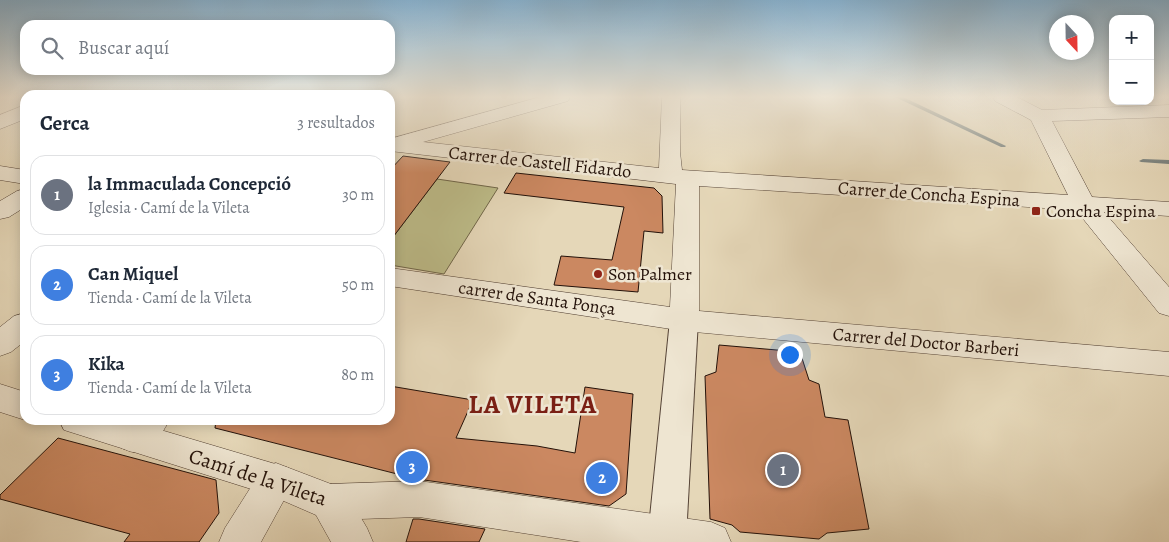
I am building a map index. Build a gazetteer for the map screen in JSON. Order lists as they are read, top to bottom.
{
  "streets": {
    "street": [
      "Carrer de Castell Fidardo",
      "Carrer de Concha Espina",
      "carrer de Santa Ponça",
      "Carrer del Doctor Barberi",
      "Camí de la Vileta"
    ]
  },
  "crossings": [
    ["Carrer de Castell Fidardo", "Carrer de Concha Espina"],
    ["carrer de Santa Ponça", "Carrer del Doctor Barberi"]
  ],
  "districts": ["LA VILETA"],
  "places": {
    "transit": ["Concha Espina"],
    "other": ["Son Palmer"]
  },
  "north": "bottom",
  "page": {
    "map_buttons": ["+", "−"],
    "search": "Buscar aquí",
    "heading": ["Cerca", "3 resultados"],
    "list": [
      {
        "mark": "1",
        "name": "la Immaculada Concepció",
        "note": "Iglesia · Camí de la Vileta",
        "value": "30 m"
      },
      {
        "mark": "2",
        "name": "Can Miquel",
        "note": "Tienda · Camí de la Vileta",
        "value": "50 m"
      },
      {
        "mark": "3",
        "name": "Kika",
        "note": "Tienda · Camí de la Vileta",
        "value": "80 m"
      }
    ],
    "pins": ["3", "1", "2"]
  }
}
